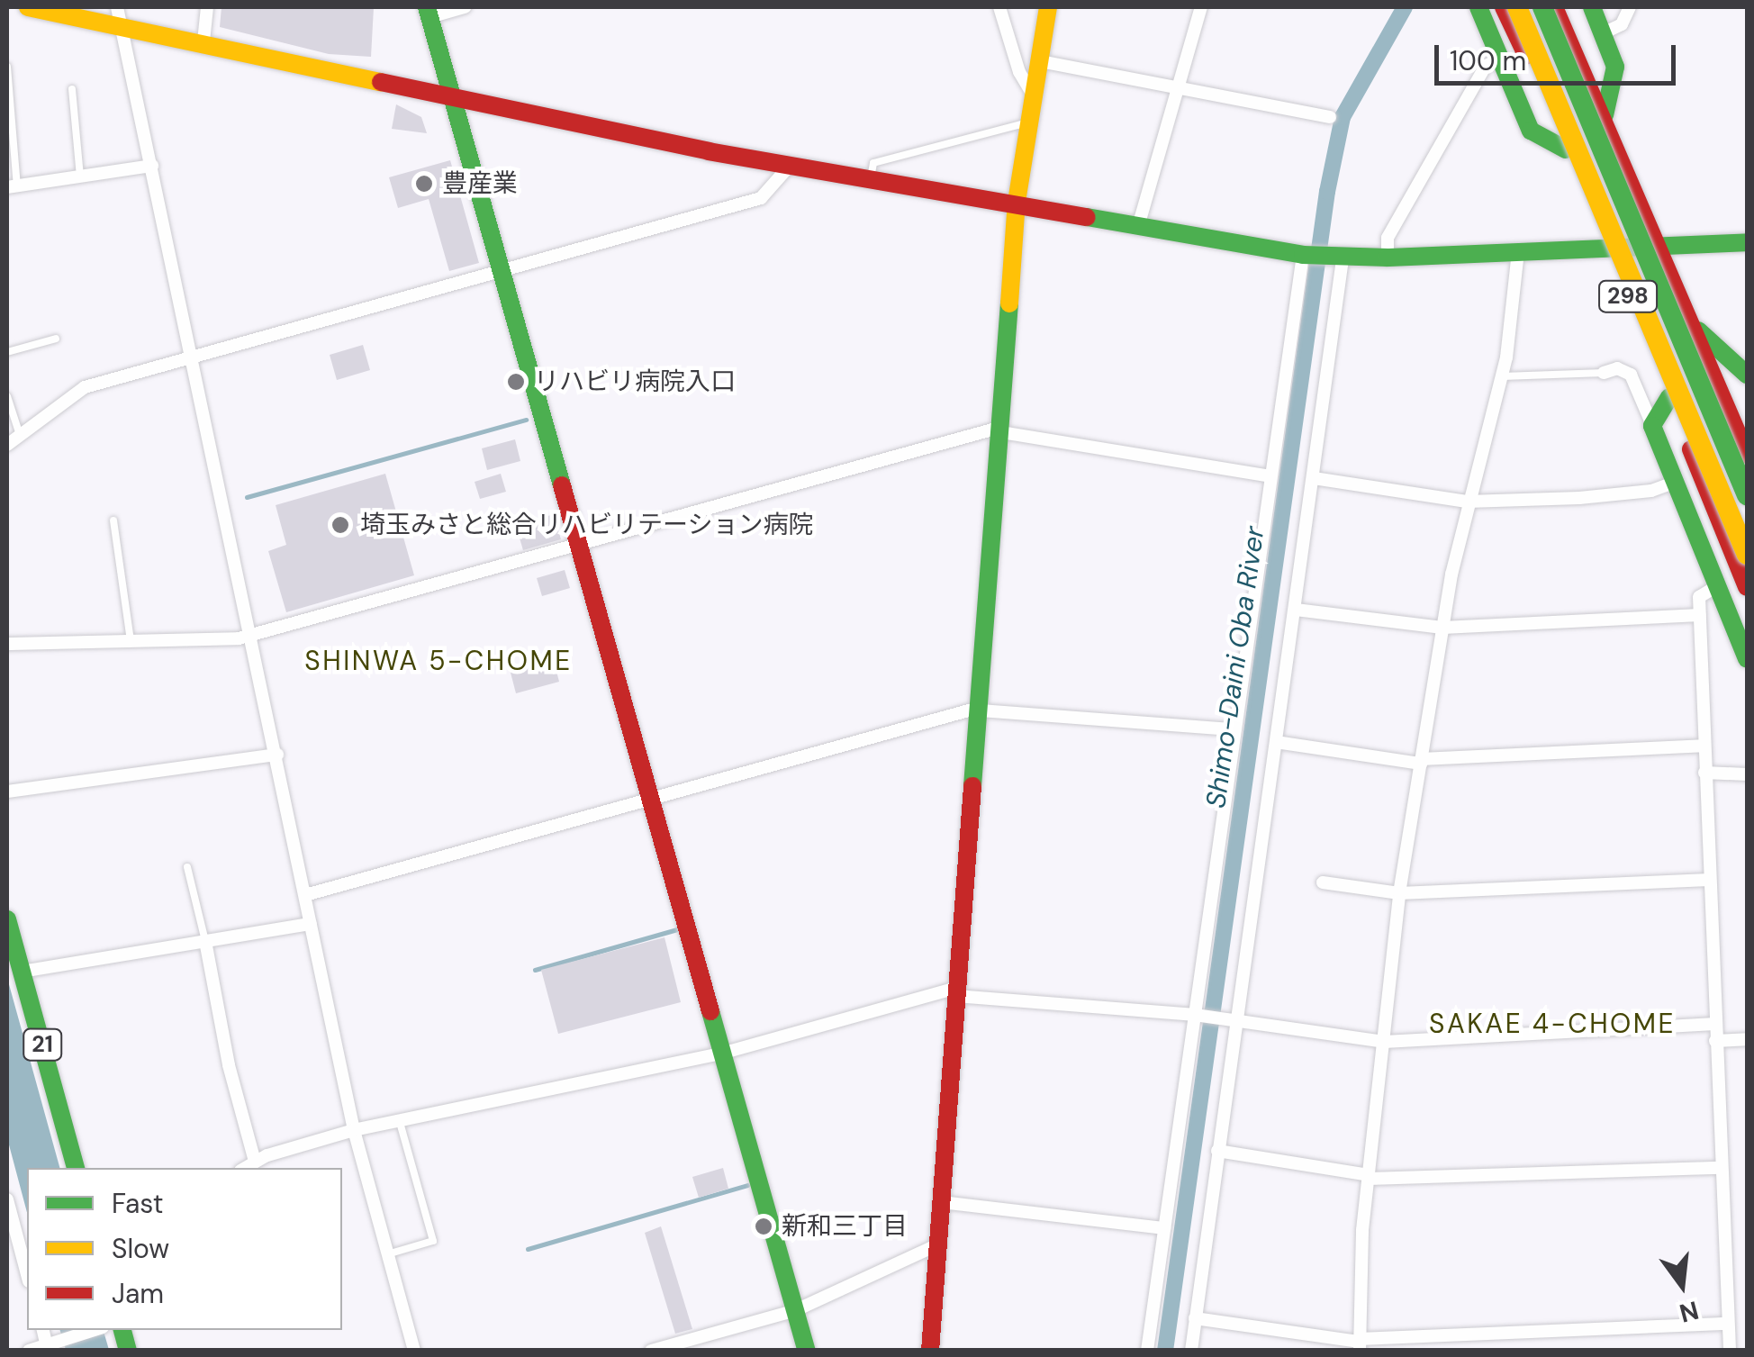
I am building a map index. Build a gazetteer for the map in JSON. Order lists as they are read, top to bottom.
{
  "streets": {
    "main road": ["298", "21"]
  },
  "districts": ["SHINWA 5-CHOME", "SAKAE 4-CHOME"],
  "water": ["Shimo-Daini Oba River"],
  "places": [
    "豊産業",
    "リハビリ病院入口",
    "埼玉みさと総合リハビリテーション病院",
    "新和三丁目"
  ],
  "legend": ["Fast", "Slow", "Jam"],
  "scale_bar": "100 m",
  "north": "bottom"
}
